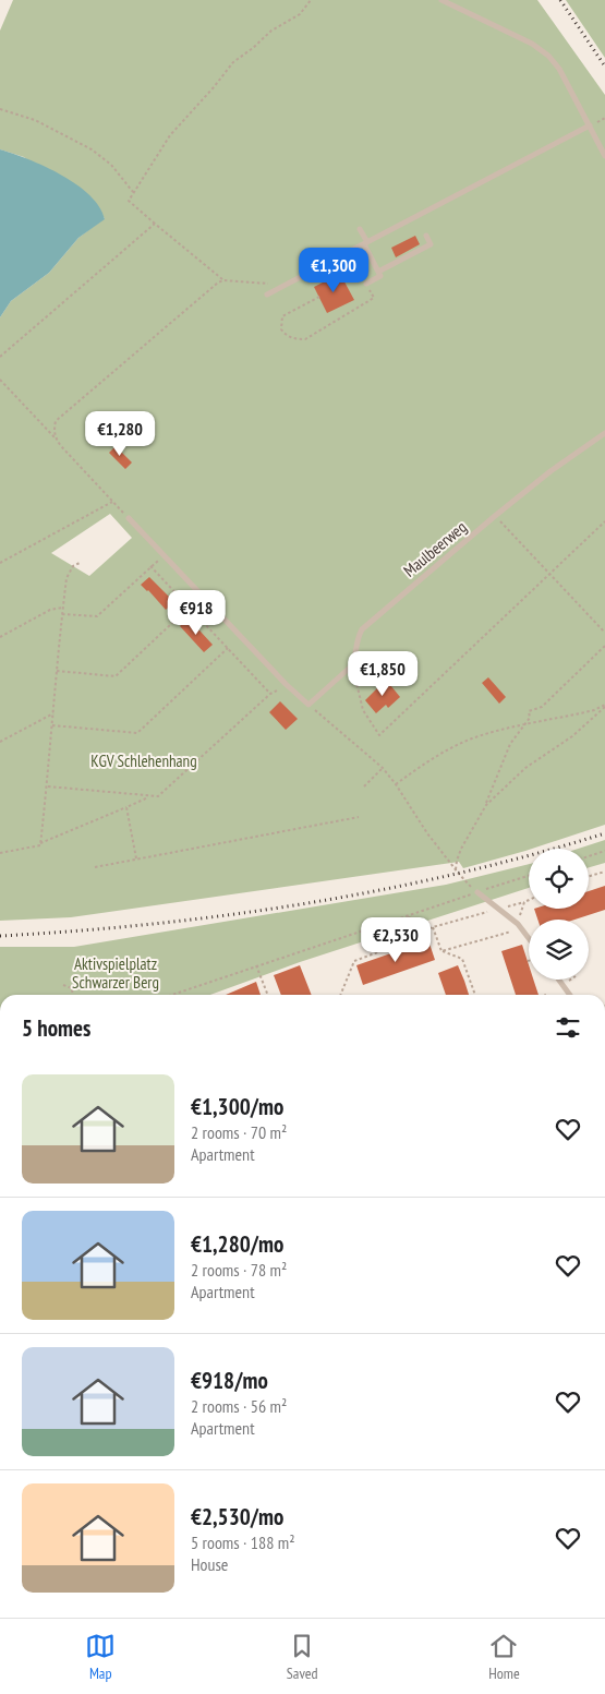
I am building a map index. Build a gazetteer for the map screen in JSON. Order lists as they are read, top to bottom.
{
  "streets": {
    "lane": ["Maulbeerweg"]
  },
  "parks": ["KGV Schlehenhang", "Aktivspielplatz Schwarzer Berg"],
  "page": {
    "price": [
      "€1,300",
      "€1,280",
      "€918",
      "€1,850",
      "€2,530"
    ],
    "heading": "5 homes",
    "list": [
      {
        "name": "€1,300/mo",
        "note": "2 rooms · 70 m² · Apartment"
      },
      {
        "name": "€1,280/mo",
        "note": "2 rooms · 78 m² · Apartment"
      },
      {
        "name": "€918/mo",
        "note": "2 rooms · 56 m² · Apartment"
      },
      {
        "name": "€2,530/mo",
        "note": "5 rooms · 188 m² · House"
      }
    ],
    "tabs": ["Map", "Saved", "Home"]
  }
}
